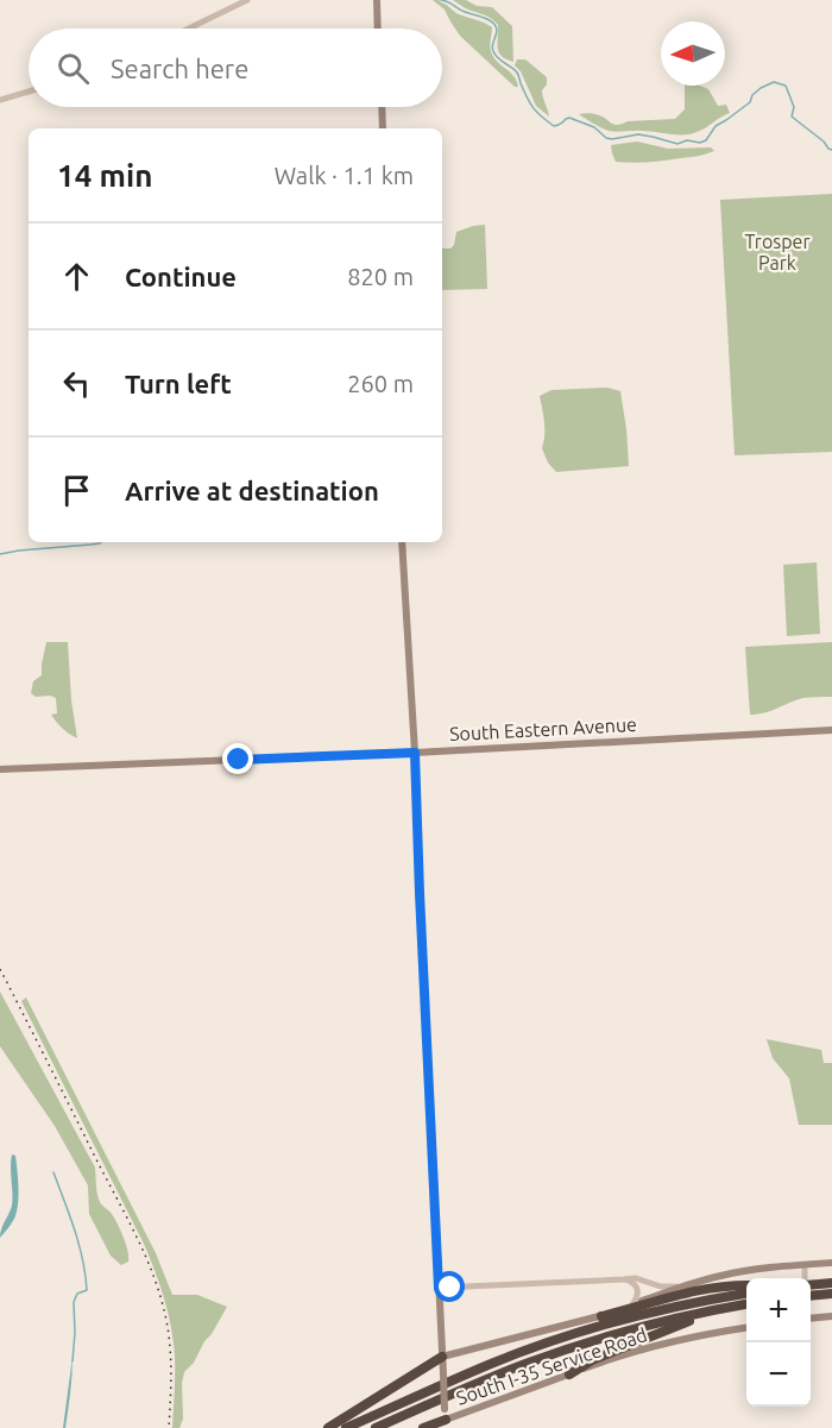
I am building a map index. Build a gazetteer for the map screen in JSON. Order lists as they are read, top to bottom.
{
  "streets": {
    "main road": ["South Eastern Avenue", "South I-35 Service Road"]
  },
  "parks": ["Trosper Park"],
  "north": "left",
  "page": {
    "search": "Search here",
    "heading": ["14 min", "Walk · 1.1 km"],
    "list": [
      ["Continue", "820 m"],
      ["Turn left", "260 m"],
      "Arrive at destination"
    ],
    "map_buttons": ["+", "−"]
  }
}
